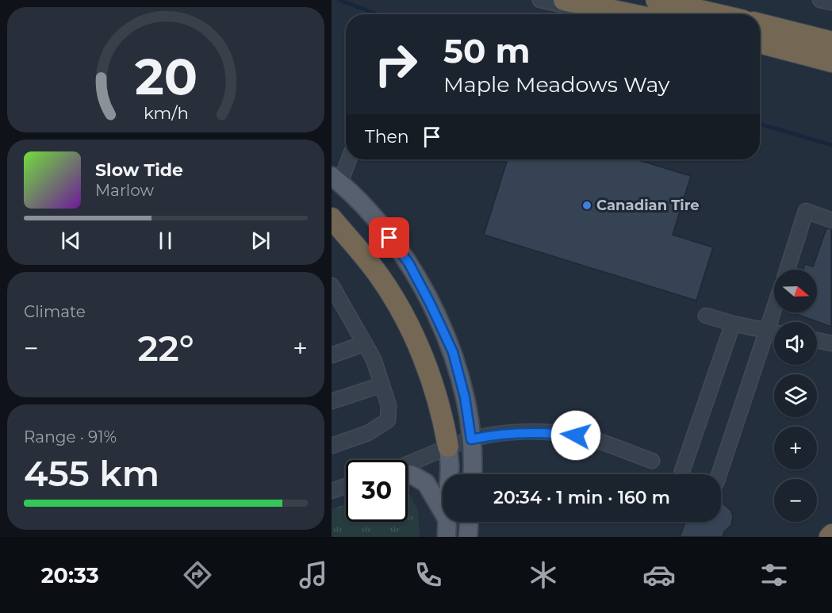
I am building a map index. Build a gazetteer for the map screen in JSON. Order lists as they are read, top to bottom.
{
  "places": ["Canadian Tire"],
  "north": "right",
  "page": {
    "turn": ["50 m", "Maple Meadows Way"],
    "then": "Then",
    "song": ["Slow Tide", "Marlow"],
    "map_buttons": ["+", "−"],
    "tile": [
      "Climate",
      ["Range · 91%", "455 km"]
    ],
    "heat": ["−", "22°", "+"],
    "limit": "30",
    "trip": "20:34 · 1 min · 160 m",
    "tabs": "20:33",
    "gauge": ["20", "km/h"]
  }
}
